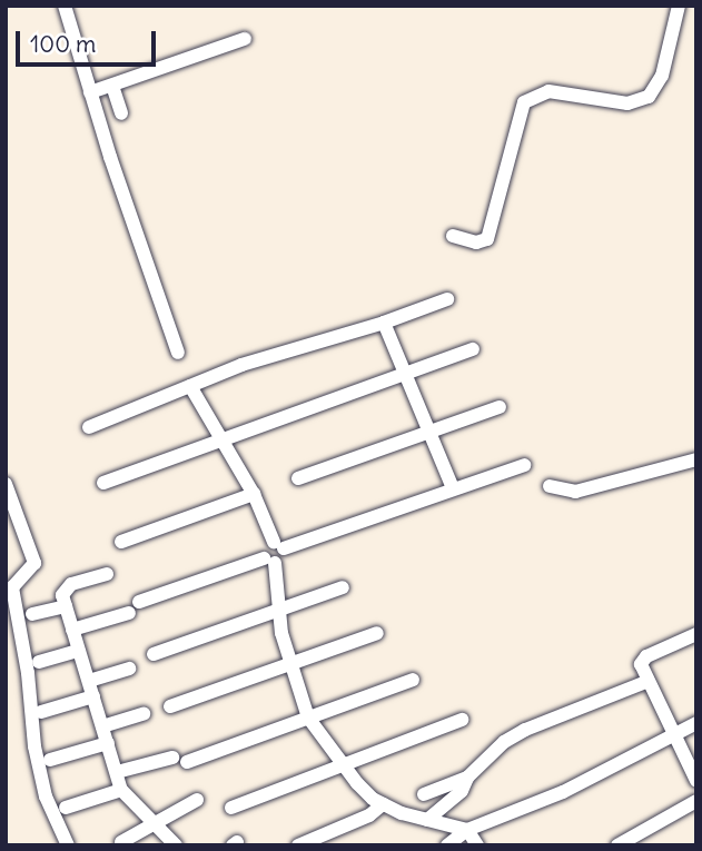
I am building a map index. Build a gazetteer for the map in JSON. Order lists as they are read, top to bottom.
{
  "scale_bar": "100 m"
}
